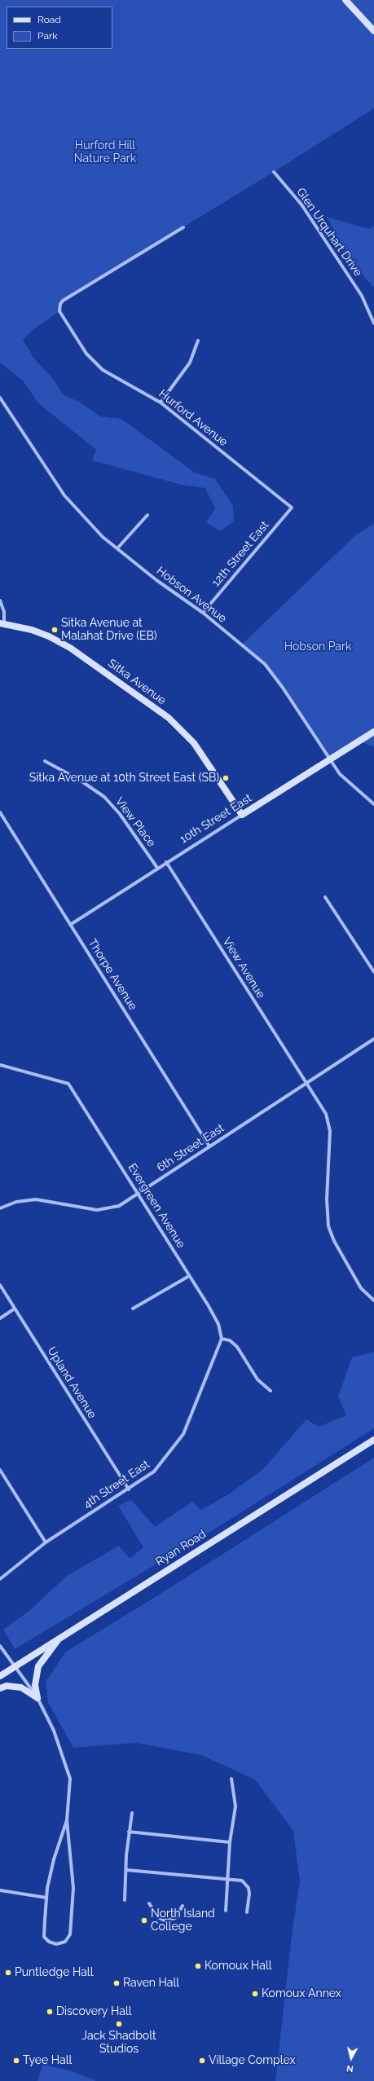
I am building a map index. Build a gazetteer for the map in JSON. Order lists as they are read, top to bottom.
{
  "streets": {
    "main road": ["Sitka Avenue", "10th Street East", "Ryan Road"],
    "street": [
      "Glen Urquhart Drive",
      "Hurford Avenue",
      "12th Street East",
      "Hobson Avenue",
      "View Place",
      "View Avenue",
      "Thorpe Avenue",
      "6th Street East",
      "Evergreen Avenue",
      "Upland Avenue",
      "4th Street East"
    ]
  },
  "crossings": [
    ["Hurford Avenue", "12th Street East"],
    ["12th Street East", "Hobson Avenue"],
    ["Hobson Avenue", "10th Street East"],
    ["Sitka Avenue", "10th Street East"],
    ["10th Street East", "View Place"],
    ["10th Street East", "View Avenue"],
    ["10th Street East", "Thorpe Avenue"],
    ["View Avenue", "6th Street East"],
    ["Thorpe Avenue", "6th Street East"],
    ["6th Street East", "Evergreen Avenue"],
    ["Evergreen Avenue", "4th Street East"],
    ["Upland Avenue", "4th Street East"]
  ],
  "parks": ["Hurford Hill Nature Park", "Hobson Park"],
  "places": [
    "Sitka Avenue at Malahat Drive (EB)",
    "Sitka Avenue at 10th Street East (SB)",
    "North Island College",
    "Komoux Hall",
    "Puntledge Hall",
    "Raven Hall",
    "Komoux Annex",
    "Discovery Hall",
    "Jack Shadbolt Studios",
    "Tyee Hall",
    "Village Complex"
  ],
  "legend": ["Road", "Park"],
  "north": "bottom"
}
